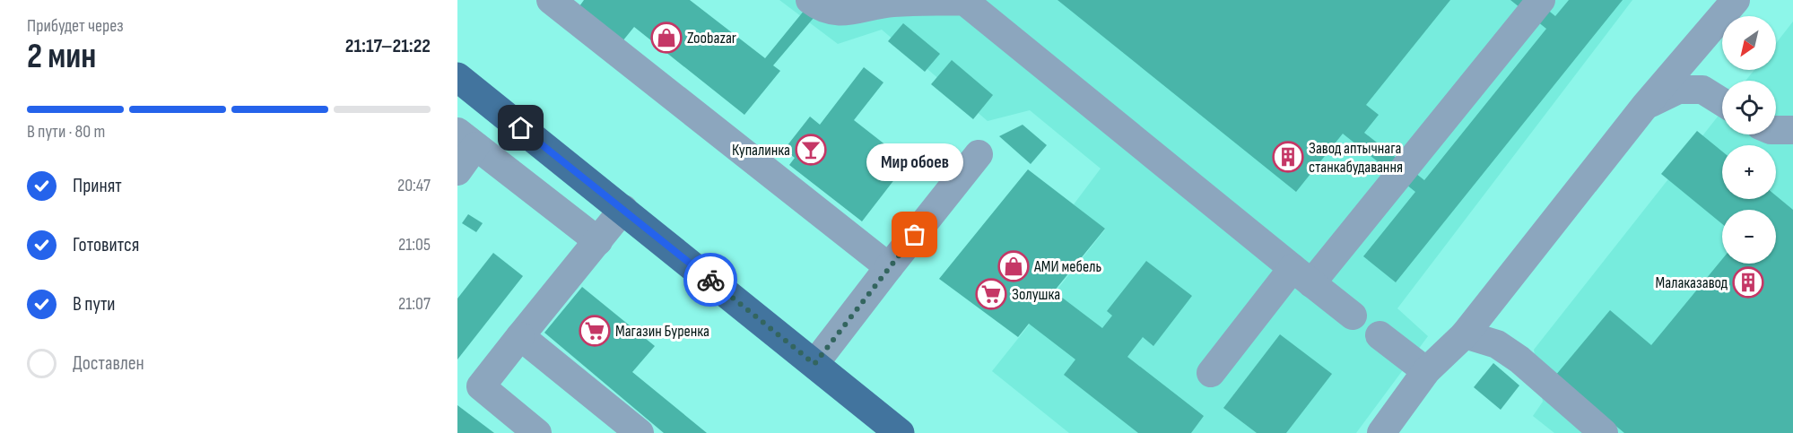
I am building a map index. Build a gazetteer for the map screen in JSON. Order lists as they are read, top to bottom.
{
  "places": {
    "shop": ["Zoobazar", "АМИ мебель"],
    "bar": ["Купалинка"],
    "building": ["Завод аптычнага станкабудавання", "Малаказавод"],
    "other": ["Мир обоев"],
    "supermarket": ["Золушка", "Магазин Буренка"]
  },
  "north": "bottom left",
  "page": {
    "heading": ["2 мин", "Прибудет через", "21:17–21:22"],
    "map_buttons": ["+", "−"],
    "bar": "В пути · 80 m",
    "bubble": "Мир обоев",
    "list": [
      ["Принят", "20:47"],
      ["Готовится", "21:05"],
      ["В пути", "21:07"],
      "Доставлен"
    ]
  }
}
